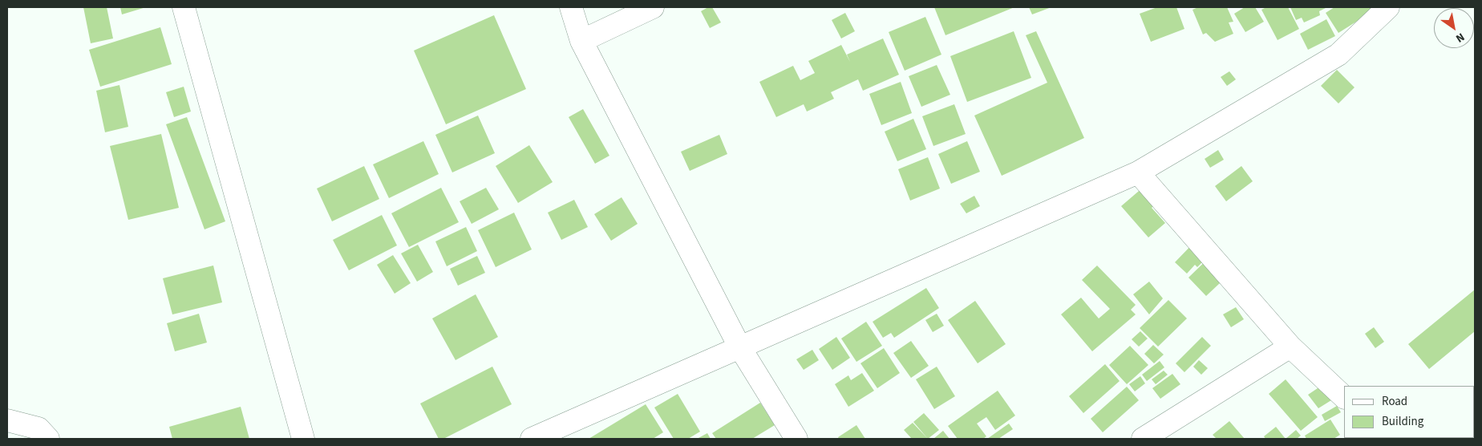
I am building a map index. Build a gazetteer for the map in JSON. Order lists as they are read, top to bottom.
{
  "legend": ["Road", "Building"],
  "north": "bottom right"
}
